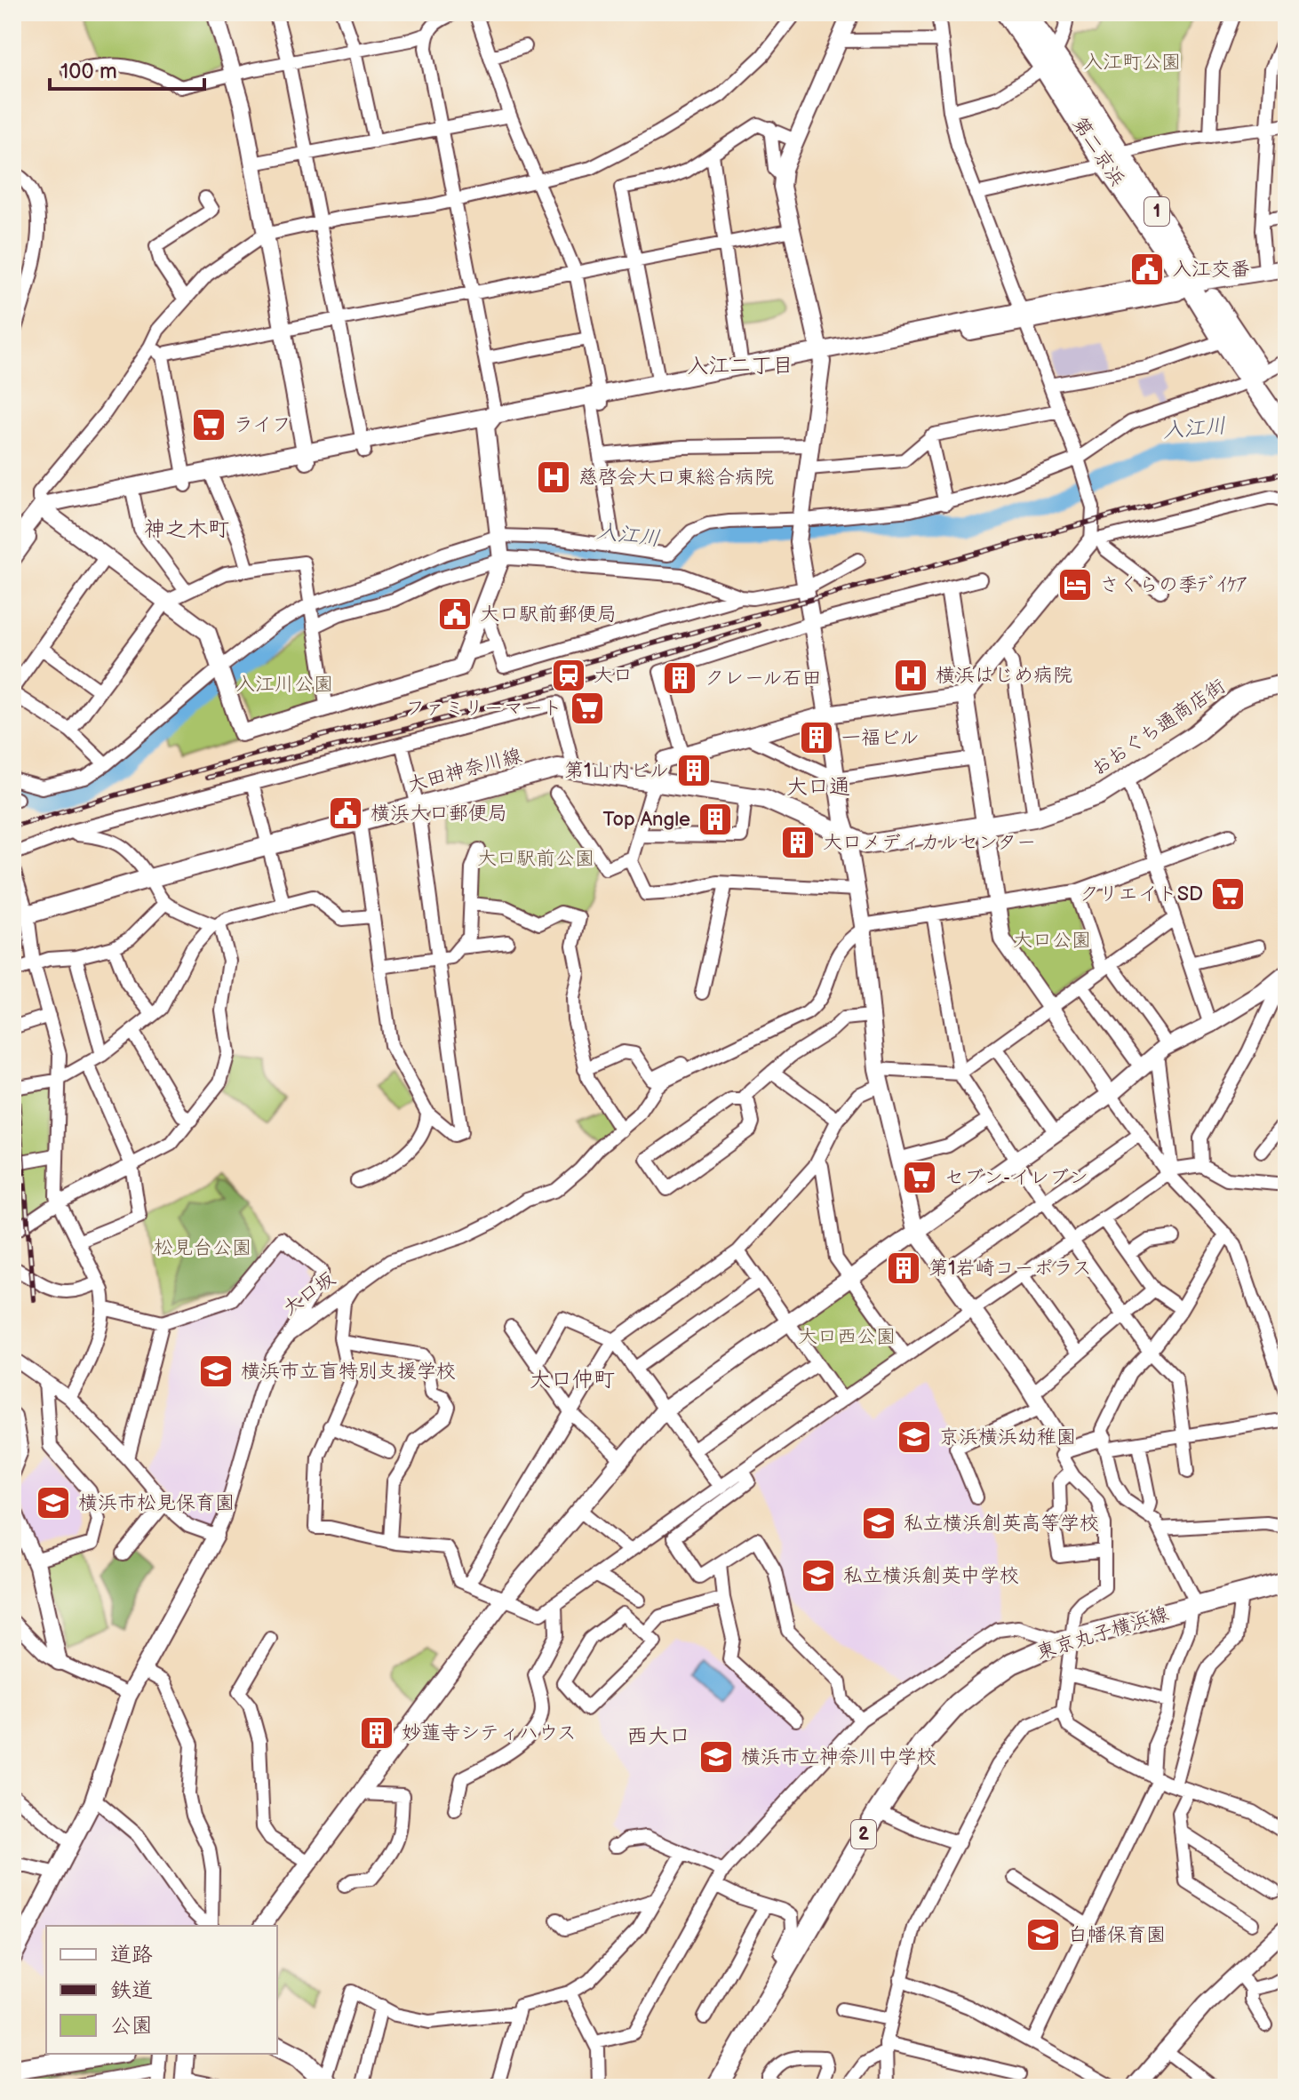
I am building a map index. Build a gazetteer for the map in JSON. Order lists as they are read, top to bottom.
{
  "streets": {
    "main road": [
      "第二京浜",
      "1",
      "おおぐち通商店街",
      "大田神奈川線",
      "東京丸子横浜線",
      "2"
    ],
    "street": ["大口坂"]
  },
  "crossings": [
    ["おおぐち通商店街", "大田神奈川線"]
  ],
  "districts": [
    "入江二丁目",
    "神之木町",
    "大口通",
    "大口仲町",
    "西大口"
  ],
  "water": ["入江川"],
  "parks": [
    "入江町公園",
    "入江川公園",
    "大口駅前公園",
    "大口公園",
    "松見台公園",
    "大口西公園"
  ],
  "places": {
    "public building": ["入江交番", "大口駅前郵便局", "横浜大口郵便局"],
    "supermarket": [
      "ライフ",
      "ファミリーマート",
      "クリエイトSD",
      "セブン-イレブン"
    ],
    "hospital": ["慈啓会大口東総合病院", "横浜はじめ病院"],
    "hotel": ["さくらの季ﾃﾞｲｹｱ"],
    "station": ["大口"],
    "building": [
      "クレール石田",
      "一福ビル",
      "第1山内ビル",
      "Top Angle",
      "大口メディカルセンター",
      "第1岩崎コーポラス",
      "妙蓮寺シティハウス"
    ],
    "school or university": [
      "横浜市立盲特別支援学校",
      "京浜横浜幼稚園",
      "横浜市松見保育園",
      "私立横浜創英高等学校",
      "私立横浜創英中学校",
      "横浜市立神奈川中学校",
      "白幡保育園"
    ]
  },
  "legend": ["道路", "鉄道", "公園"],
  "scale_bar": "100 m"
}
